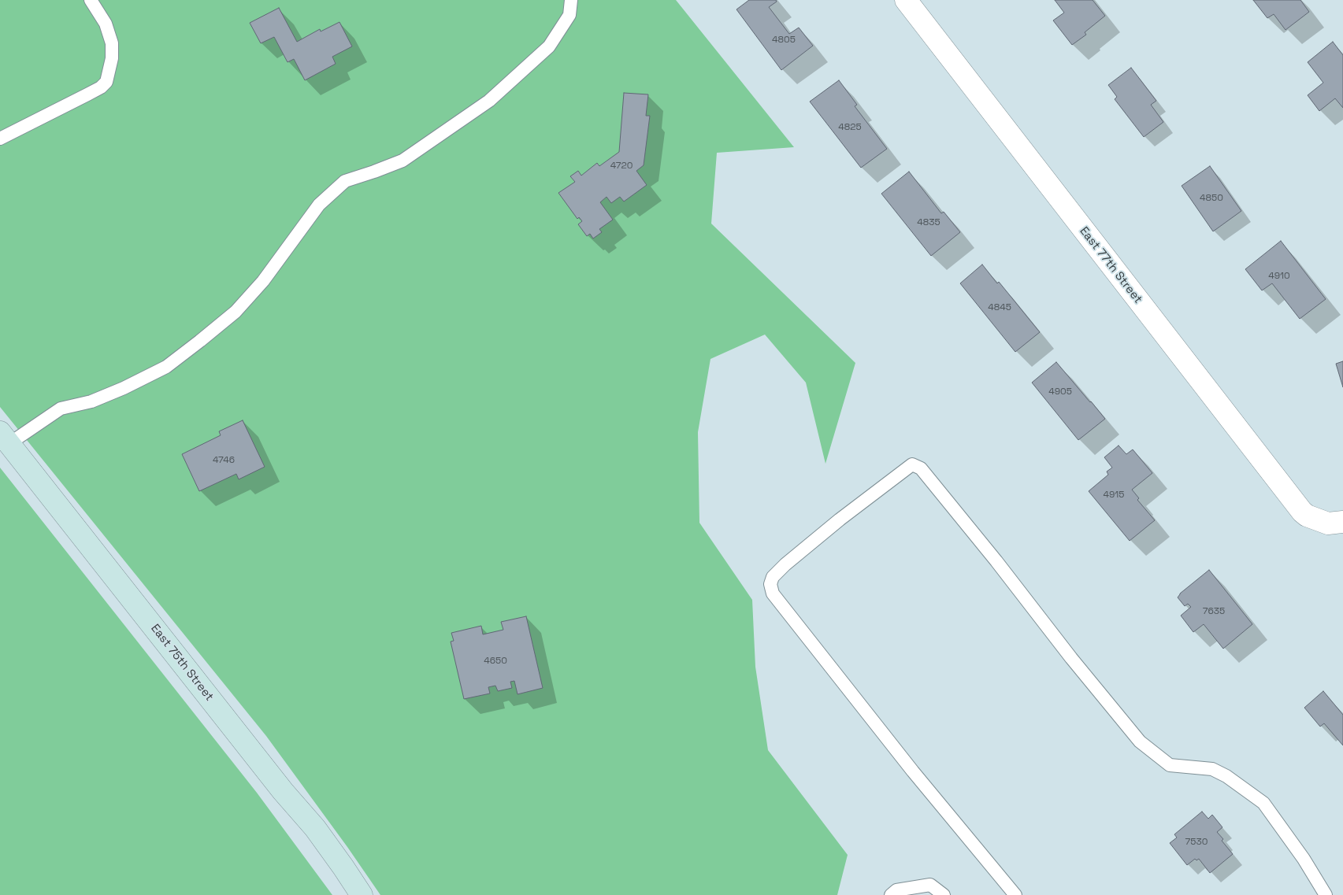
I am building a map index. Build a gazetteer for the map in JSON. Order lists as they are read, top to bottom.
{
  "streets": {
    "street": ["East 77th Street", "East 75th Street"]
  },
  "house_numbers": [
    "4805",
    "4825",
    "4720",
    "4850",
    "4835",
    "4910",
    "4845",
    "4905",
    "4746",
    "4915",
    "7635",
    "4650",
    "7530"
  ]
}
